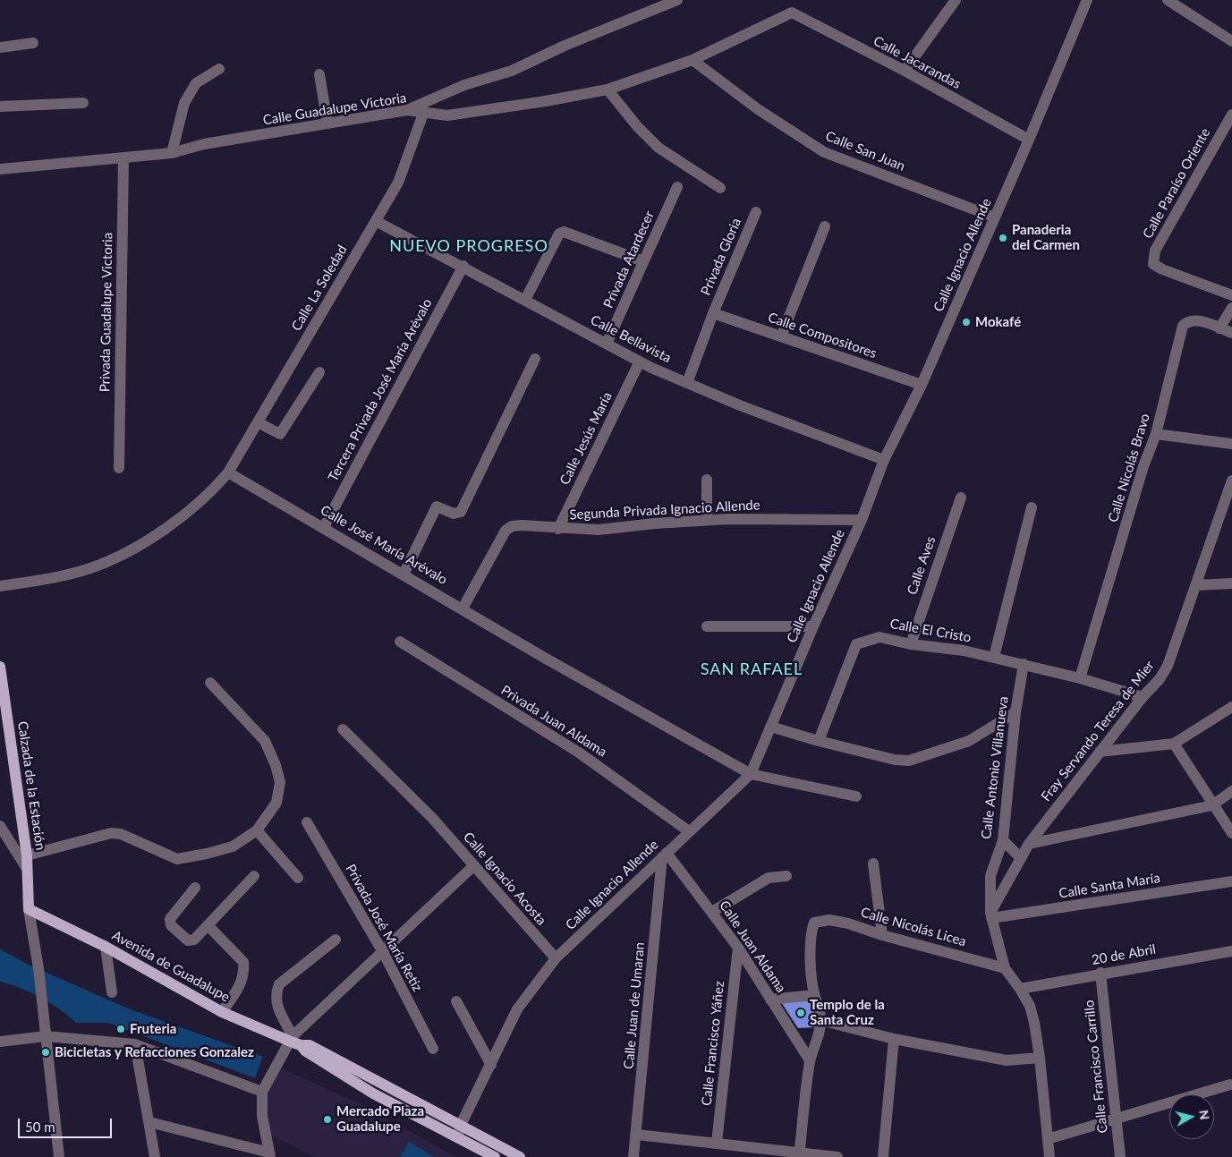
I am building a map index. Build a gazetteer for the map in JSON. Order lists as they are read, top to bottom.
{
  "streets": {
    "main road": ["Calzada de la Estación", "Avenida de Guadalupe"],
    "street": [
      "Calle Jacarandas",
      "Calle Guadalupe Victoria",
      "Calle San Juan",
      "Calle Paraíso Oriente",
      "Calle Ignacio Allende",
      "Privada Gloria",
      "Privada Atardecer",
      "Calle La Soledad",
      "Privada Guadalupe Victoria",
      "Calle Compositores",
      "Calle Bellavista",
      "Tercera Privada José María Arévalo",
      "Calle Jesús María",
      "Calle Nicolás Bravo",
      "Segunda Privada Ignacio Allende",
      "Calle José María Arévalo",
      "Calle Aves",
      "Calle El Cristo",
      "Privada Juan Aldama",
      "Fray Servando Teresa de Mier",
      "Calle Antonio Villanueva",
      "Calle Ignacio Acosta",
      "Calle Santa María",
      "Calle Nicolás Licea",
      "Privada José María Retiz",
      "Calle Juan Aldama",
      "20 de Abril",
      "Calle Juan de Umaran",
      "Calle Francisco Yáñez",
      "Calle Francisco Carrillo"
    ]
  },
  "crossings": [
    ["Calle Jacarandas", "Calle Guadalupe Victoria"],
    ["Calle Jacarandas", "Calle Ignacio Allende"],
    ["Calle Guadalupe Victoria", "Calle San Juan"],
    ["Calle Guadalupe Victoria", "Calle La Soledad"],
    ["Calle Guadalupe Victoria", "Privada Guadalupe Victoria"],
    ["Calle San Juan", "Calle Ignacio Allende"],
    ["Calle Ignacio Allende", "Calle Compositores"],
    ["Calle Ignacio Allende", "Calle Bellavista"],
    ["Calle Ignacio Allende", "Segunda Privada Ignacio Allende"],
    ["Calle Ignacio Allende", "Calle José María Arévalo"],
    ["Calle Ignacio Allende", "Privada Juan Aldama"],
    ["Calle Ignacio Allende", "Calle Ignacio Acosta"],
    ["Calle Ignacio Allende", "Calle Juan Aldama"],
    ["Calle Ignacio Allende", "Avenida de Guadalupe"],
    ["Calle Ignacio Allende", "Calle Juan de Umaran"],
    ["Privada Gloria", "Calle Compositores"],
    ["Privada Gloria", "Calle Bellavista"],
    ["Privada Atardecer", "Calle Bellavista"],
    ["Calle La Soledad", "Calle Bellavista"],
    ["Calle La Soledad", "Calle José María Arévalo"],
    ["Calle Bellavista", "Tercera Privada José María Arévalo"],
    ["Calle Bellavista", "Calle Jesús María"],
    ["Tercera Privada José María Arévalo", "Calle José María Arévalo"],
    ["Calle Jesús María", "Segunda Privada Ignacio Allende"],
    ["Calle Nicolás Bravo", "Calle El Cristo"],
    ["Segunda Privada Ignacio Allende", "Calle José María Arévalo"],
    ["Calle Aves", "Calle El Cristo"],
    ["Calle El Cristo", "Fray Servando Teresa de Mier"],
    ["Calle El Cristo", "Calle Antonio Villanueva"],
    ["Fray Servando Teresa de Mier", "Calle Antonio Villanueva"],
    ["Fray Servando Teresa de Mier", "Calle Santa María"],
    ["Calle Antonio Villanueva", "Calle Santa María"],
    ["Calle Antonio Villanueva", "Calle Nicolás Licea"],
    ["Calle Antonio Villanueva", "20 de Abril"],
    ["Calzada de la Estación", "Avenida de Guadalupe"],
    ["Calle Juan Aldama", "Calle Juan de Umaran"],
    ["Calle Juan Aldama", "Calle Francisco Yáñez"],
    ["20 de Abril", "Calle Francisco Carrillo"]
  ],
  "districts": ["NUEVO PROGRESO", "SAN RAFAEL"],
  "places": [
    "Panaderia del Carmen",
    "Mokafé",
    "Templo de la Santa Cruz",
    "Fruteria",
    "Bicicletas y Refacciones Gonzalez",
    "Mercado Plaza Guadalupe"
  ],
  "scale_bar": "50 m",
  "north": "right"
}
